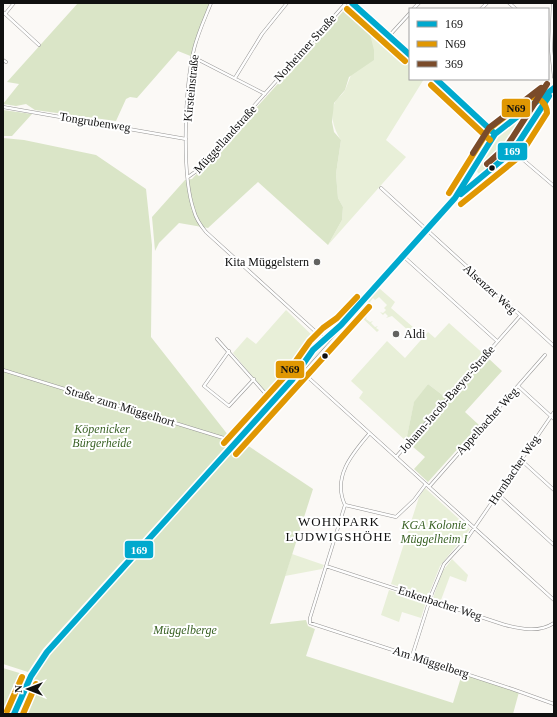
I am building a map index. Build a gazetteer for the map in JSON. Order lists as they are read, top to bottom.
{
  "streets": {
    "street": [
      "Norheimer Straße",
      "Kirsteinstraße",
      "Tongrubenweg",
      "Müggellandstraße",
      "Alsenzer Weg",
      "Johann-Jacob-Baeyer-Straße",
      "Straße zum Müggelhort",
      "Appelbacher Weg",
      "Hornbacher Weg",
      "Enkenbacher Weg",
      "Am Müggelberg"
    ]
  },
  "crossings": [
    ["Norheimer Straße", "Müggellandstraße"],
    ["Kirsteinstraße", "Tongrubenweg"],
    ["Kirsteinstraße", "Müggellandstraße"],
    ["Alsenzer Weg", "Johann-Jacob-Baeyer-Straße"],
    ["Hornbacher Weg", "Enkenbacher Weg"],
    ["Hornbacher Weg", "Am Müggelberg"],
    ["Enkenbacher Weg", "Am Müggelberg"]
  ],
  "districts": ["WOHNPARK LUDWIGSHÖHE"],
  "parks": ["Köpenicker Bürgerheide", "KGA Kolonie Müggelheim I", "Müggelberge"],
  "places": ["Kita Müggelstern", "Aldi"],
  "lines": ["transit line 169", "transit line N69", "transit line 369"],
  "legend": ["169", "N69", "369"],
  "north": "left"
}
